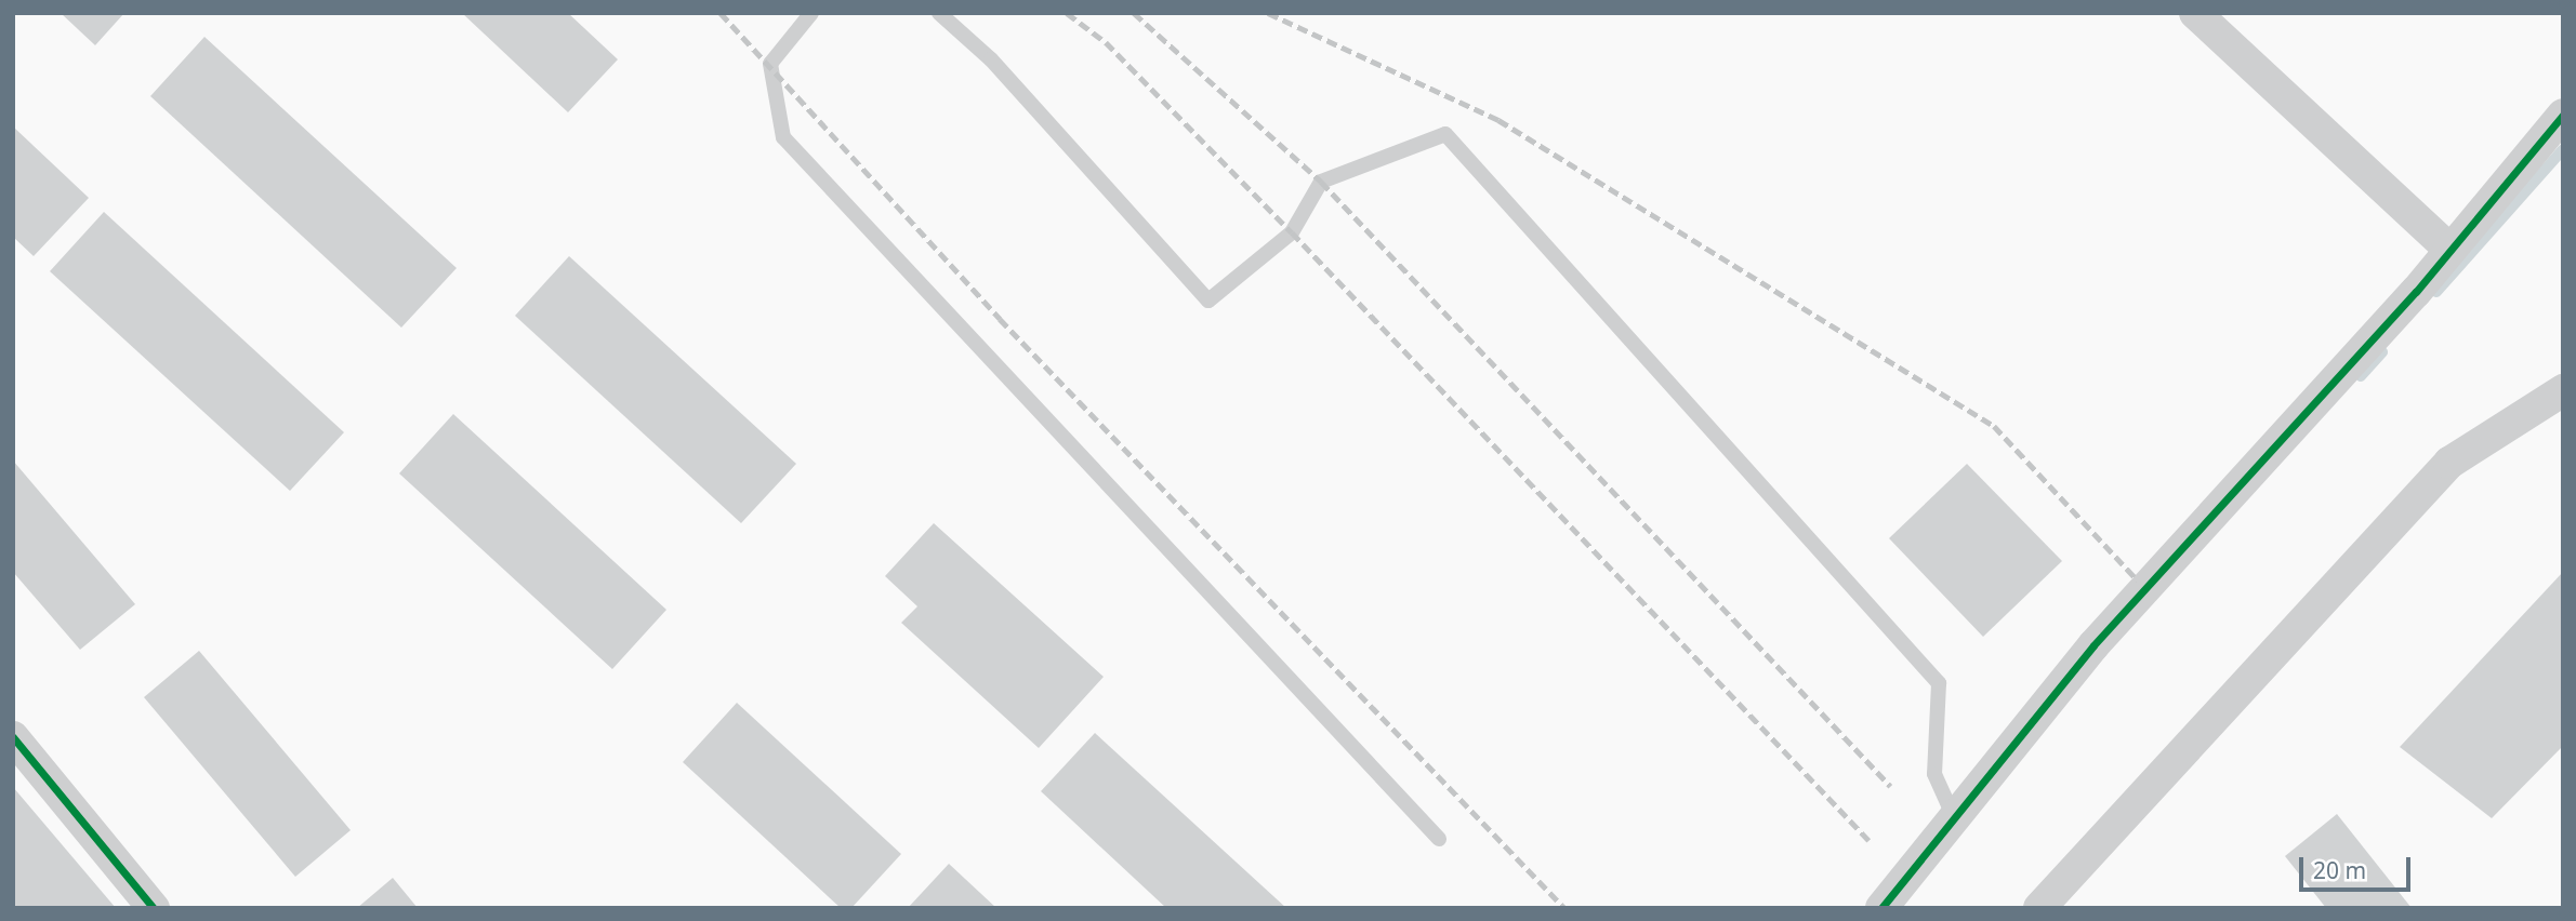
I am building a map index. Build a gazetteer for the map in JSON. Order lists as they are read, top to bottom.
{
  "scale_bar": "20 m"
}
